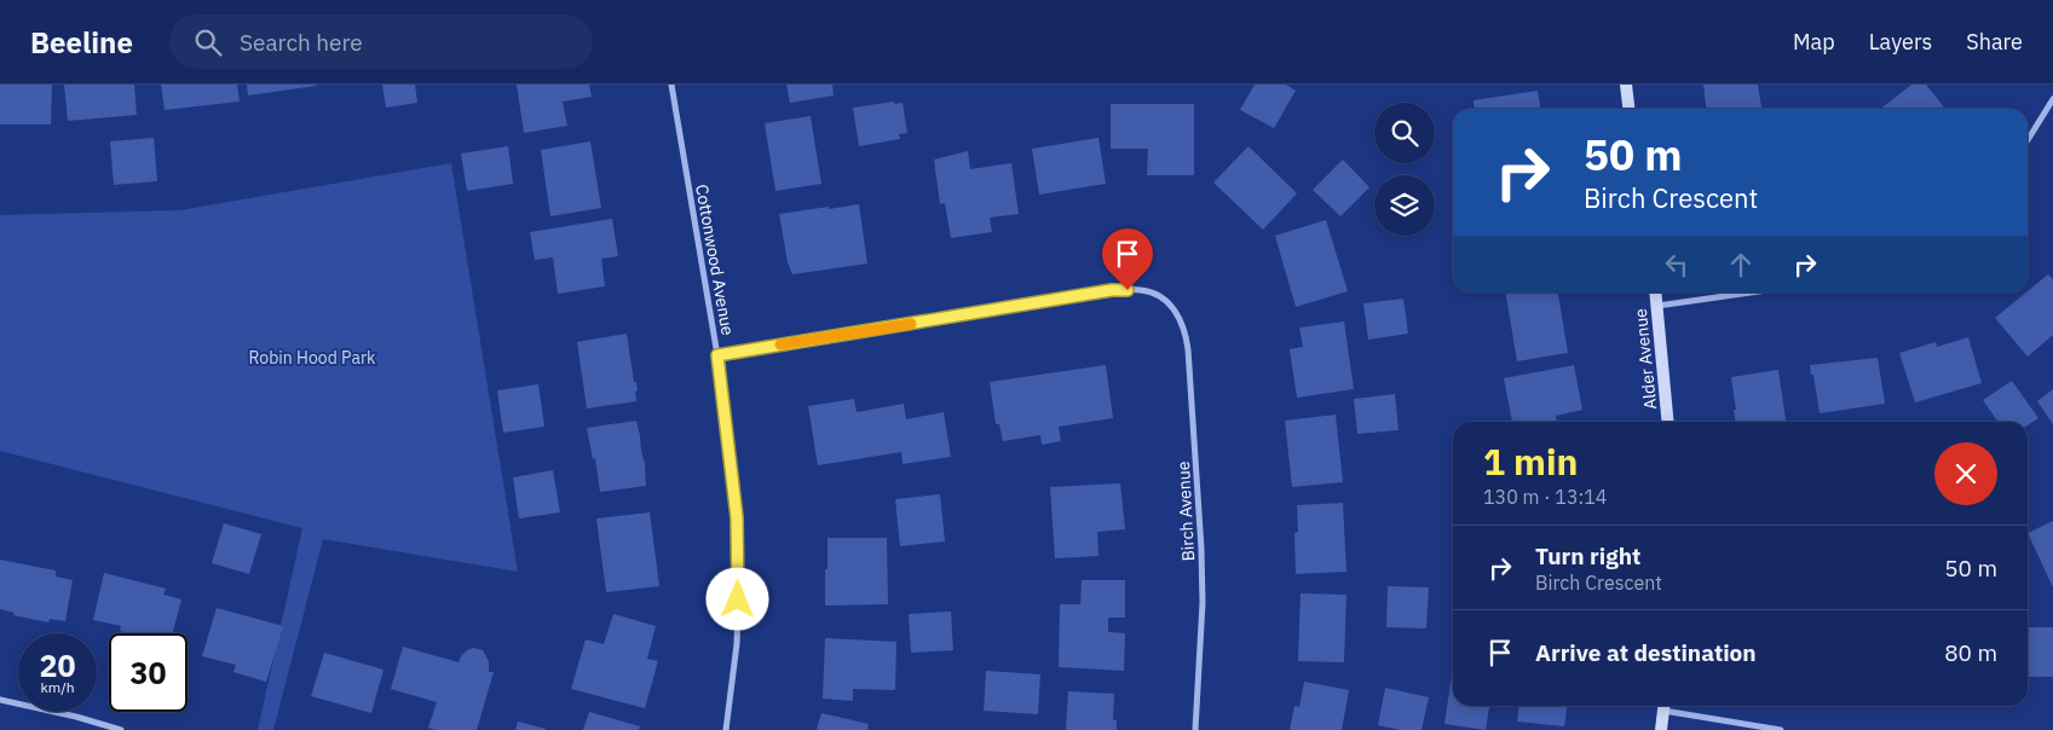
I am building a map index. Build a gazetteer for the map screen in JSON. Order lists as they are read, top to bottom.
{
  "streets": {
    "street": ["Cottonwood Avenue", "Alder Avenue", "Birch Avenue"]
  },
  "crossings": [
    ["Cottonwood Avenue", "Birch Avenue"]
  ],
  "parks": ["Robin Hood Park"],
  "page": {
    "header": "Beeline",
    "search": "Search here",
    "nav": ["Map", "Layers", "Share"],
    "turn": ["50 m", "Birch Crescent"],
    "heading": ["1 min", "130 m · 13:14"],
    "list": [
      {
        "name": "Turn right",
        "note": "Birch Crescent",
        "value": "50 m"
      },
      {
        "name": "Arrive at destination",
        "value": "80 m"
      }
    ],
    "speed": "20 km/h",
    "limit": "30"
  }
}
